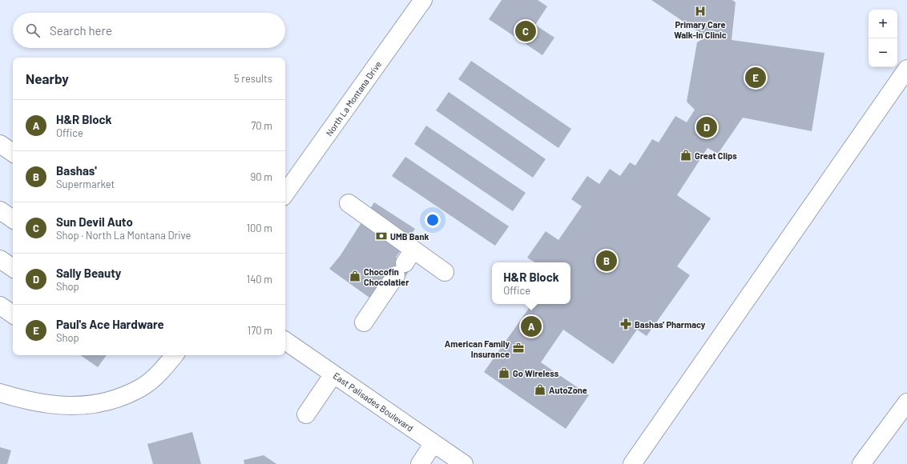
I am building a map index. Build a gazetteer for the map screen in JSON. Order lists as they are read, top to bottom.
{
  "streets": {
    "street": ["North La Montana Drive", "East Palisades Boulevard"]
  },
  "places": {
    "hospital": ["Primary Care Walk-In Clinic"],
    "shop": [
      "Great Clips",
      "Chocofin Chocolatier",
      "Go Wireless",
      "AutoZone"
    ],
    "bank": ["UMB Bank"],
    "pharmacy": ["Bashas' Pharmacy"],
    "office": ["American Family Insurance"]
  },
  "page": {
    "map_buttons": ["+", "−"],
    "search": "Search here",
    "pins": [
      "C",
      "E",
      "D",
      "B",
      "A"
    ],
    "heading": ["Nearby", "5 results"],
    "list": [
      {
        "mark": "A",
        "name": "H&R Block",
        "note": "Office",
        "value": "70 m"
      },
      {
        "mark": "B",
        "name": "Bashas'",
        "note": "Supermarket",
        "value": "90 m"
      },
      {
        "mark": "C",
        "name": "Sun Devil Auto",
        "note": "Shop · North La Montana Drive",
        "value": "100 m"
      },
      {
        "mark": "D",
        "name": "Sally Beauty",
        "note": "Shop",
        "value": "140 m"
      },
      {
        "mark": "E",
        "name": "Paul's Ace Hardware",
        "note": "Shop",
        "value": "170 m"
      }
    ],
    "popup": ["H&R Block", "Office"]
  }
}
